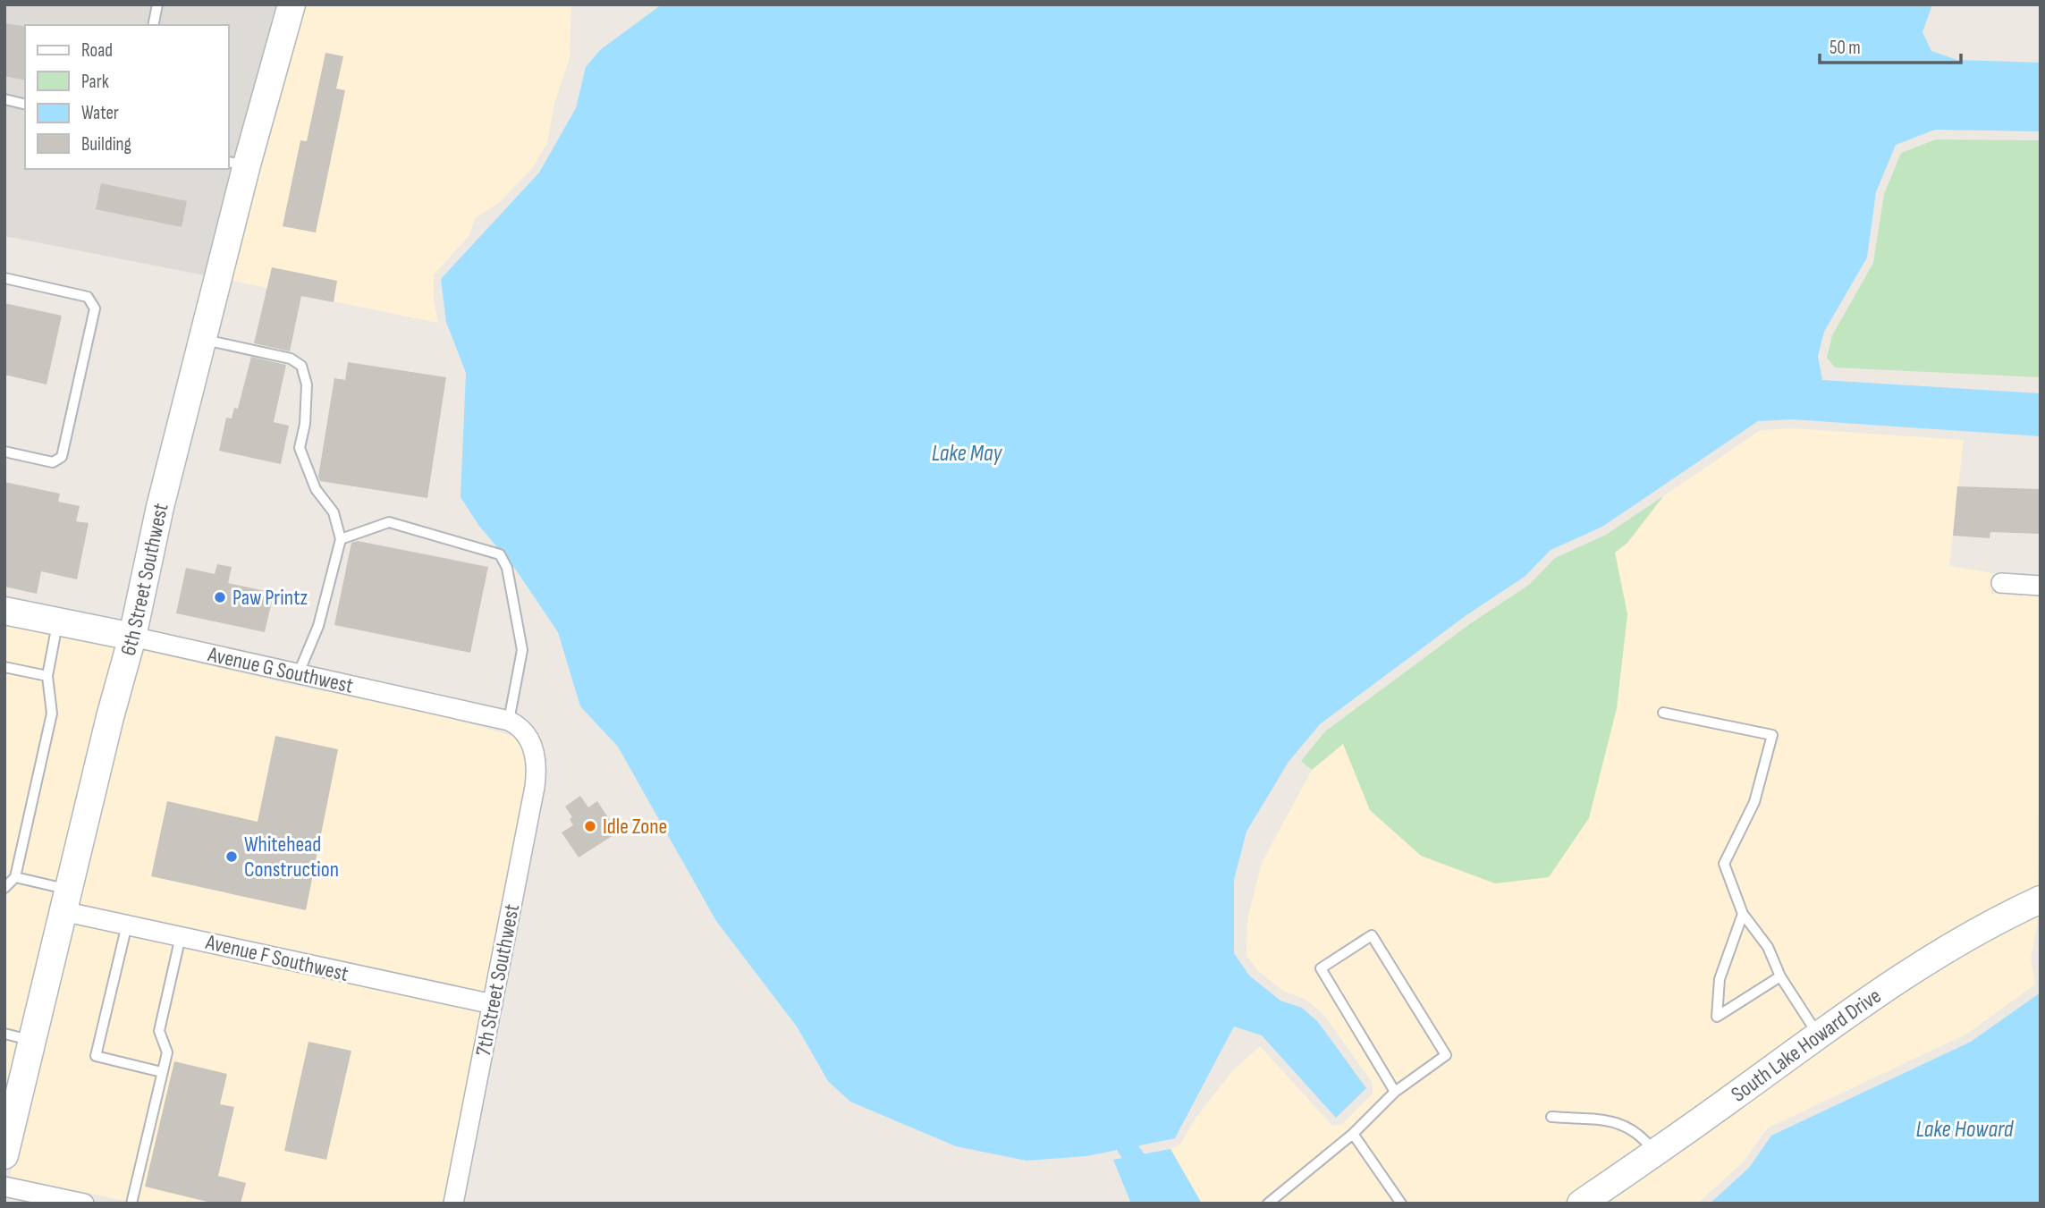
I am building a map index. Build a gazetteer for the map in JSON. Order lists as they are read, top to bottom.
{
  "streets": {
    "street": [
      "6th Street Southwest",
      "Avenue G Southwest",
      "Avenue F Southwest",
      "7th Street Southwest",
      "South Lake Howard Drive"
    ]
  },
  "crossings": [
    ["6th Street Southwest", "Avenue G Southwest"],
    ["6th Street Southwest", "Avenue F Southwest"],
    ["Avenue G Southwest", "7th Street Southwest"],
    ["Avenue F Southwest", "7th Street Southwest"]
  ],
  "water": ["Lake May", "Lake Howard"],
  "places": ["Paw Printz", "Idle Zone", "Whitehead Construction"],
  "legend": [
    "Road",
    "Park",
    "Water",
    "Building"
  ],
  "scale_bar": "50 m"
}
